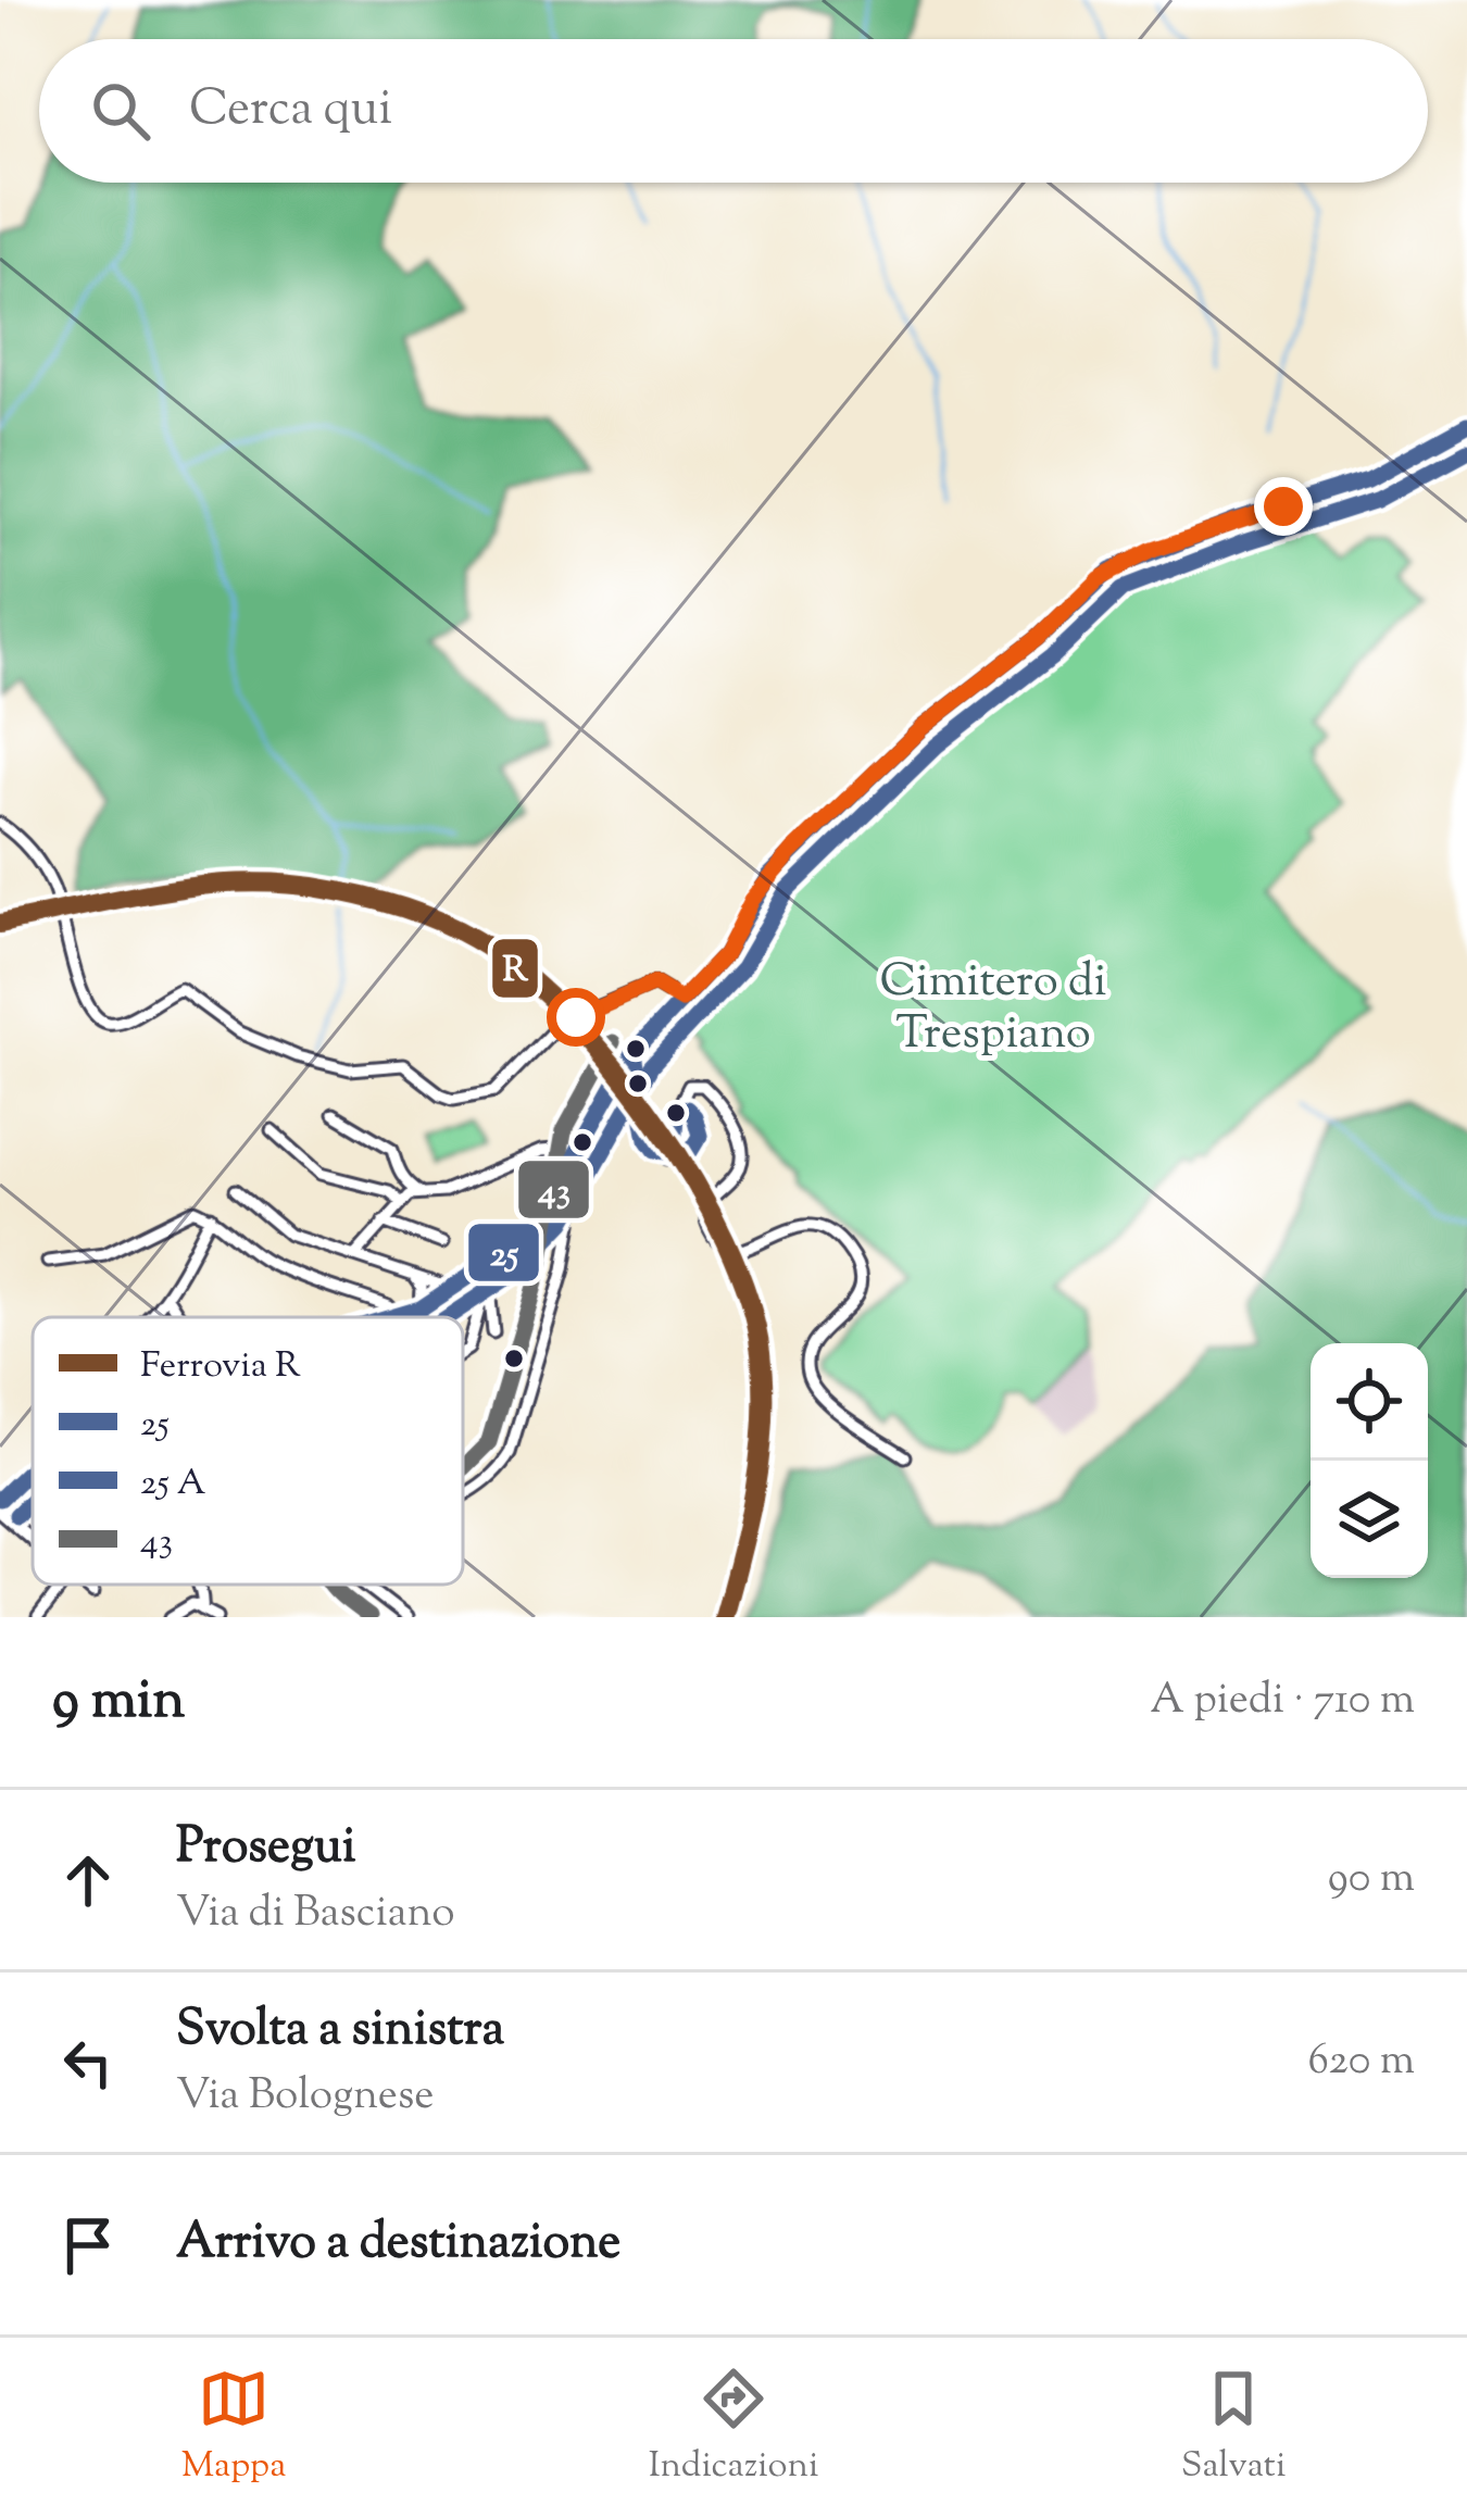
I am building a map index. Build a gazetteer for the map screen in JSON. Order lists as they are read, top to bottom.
{
  "parks": ["Cimitero di Trespiano"],
  "lines": ["transit line 25", "rail line R", "transit line 43"],
  "legend": [
    "Ferrovia R",
    "25",
    "25 A",
    "43"
  ],
  "page": {
    "search": "Cerca qui",
    "heading": ["9 min", "A piedi · 710 m"],
    "list": [
      ["Prosegui", "Via di Basciano", "90 m"],
      ["Svolta a sinistra", "Via Bolognese", "620 m"],
      "Arrivo a destinazione"
    ],
    "nav": ["Mappa", "Indicazioni", "Salvati"]
  }
}
